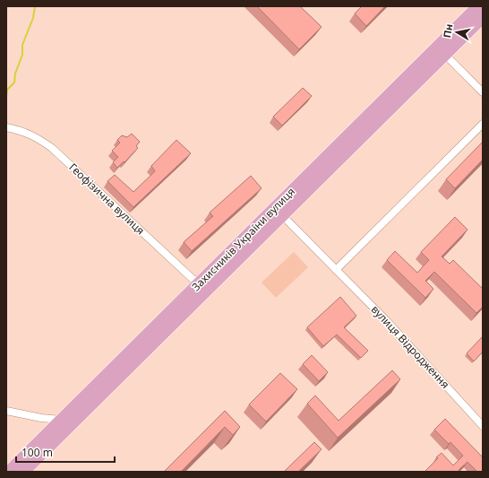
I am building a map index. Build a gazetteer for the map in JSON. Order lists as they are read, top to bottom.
{
  "streets": {
    "highway": ["Захисників України вулиця"],
    "street": ["Геофізична вулиця", "вулиця Відродження"]
  },
  "crossings": [
    ["Геофізична вулиця", "Захисників України вулиця"],
    ["Захисників України вулиця", "вулиця Відродження"]
  ],
  "scale_bar": "100 m",
  "north": "left"
}
